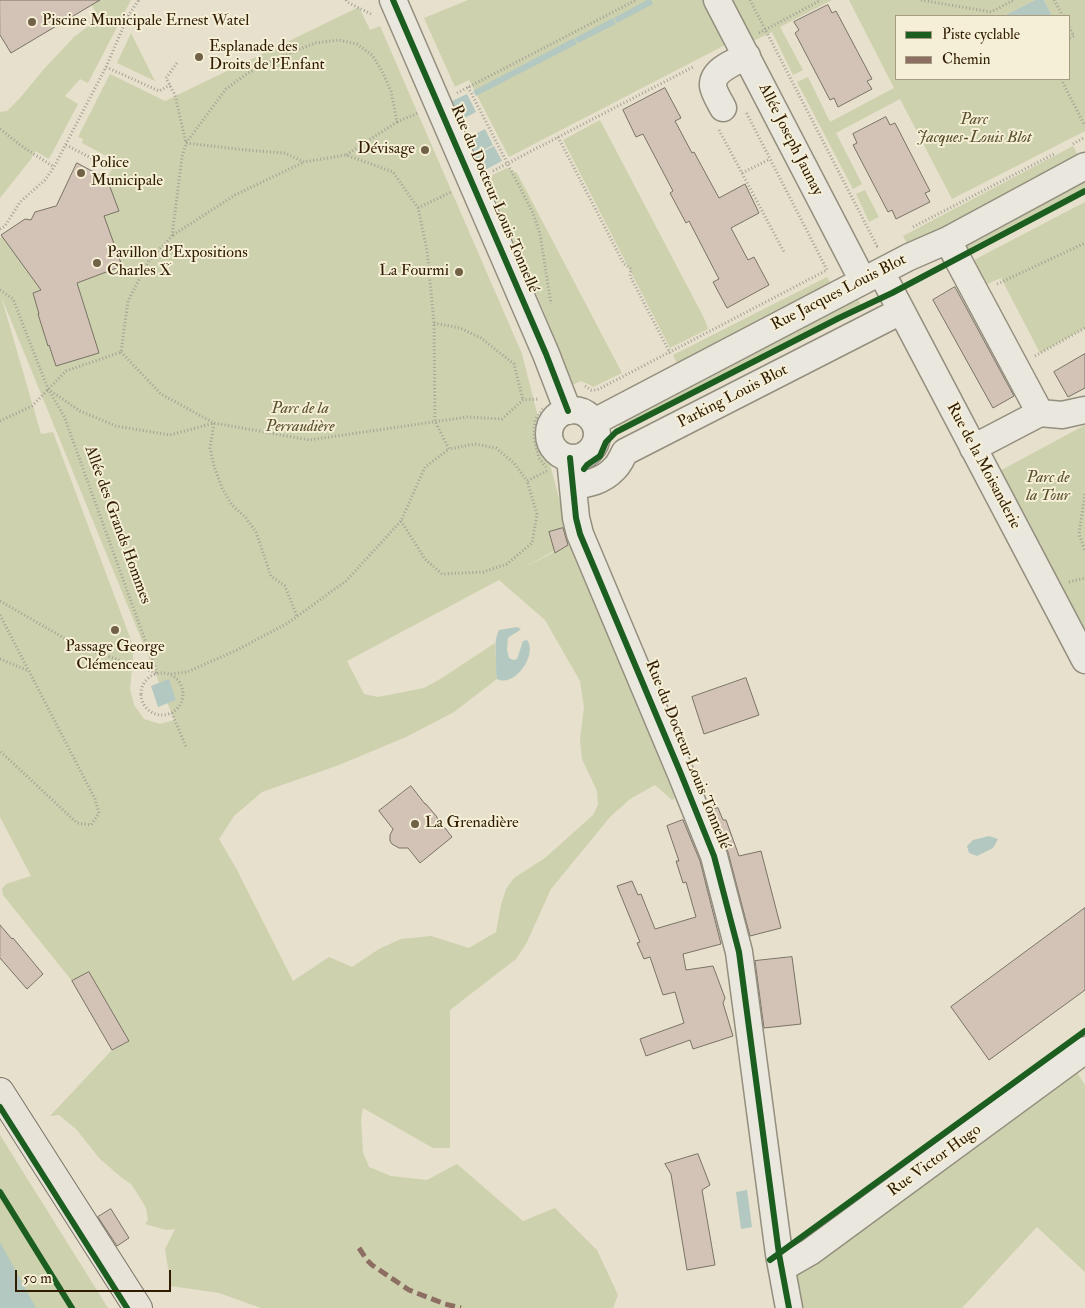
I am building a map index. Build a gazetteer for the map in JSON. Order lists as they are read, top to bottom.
{
  "streets": {
    "street": [
      "Allée Joseph Jaunay",
      "Rue du Docteur Louis Tonnellé",
      "Rue Jacques Louis Blot",
      "Parking Louis Blot",
      "Rue de la Moisanderie",
      "Rue Victor Hugo"
    ],
    "path": ["Allée des Grands Hommes"]
  },
  "crossings": [
    ["Allée Joseph Jaunay", "Rue Jacques Louis Blot"],
    ["Allée Joseph Jaunay", "Rue de la Moisanderie"],
    ["Rue du Docteur Louis Tonnellé", "Rue Jacques Louis Blot"],
    ["Rue du Docteur Louis Tonnellé", "Parking Louis Blot"],
    ["Rue du Docteur Louis Tonnellé", "Rue Victor Hugo"],
    ["Rue Jacques Louis Blot", "Rue de la Moisanderie"],
    ["Parking Louis Blot", "Rue de la Moisanderie"]
  ],
  "parks": ["Parc Jacques-Louis Blot", "Parc de la Perraudière", "Parc de la Tour"],
  "places": [
    "Piscine Municipale Ernest Watel",
    "Esplanade des Droits de l'Enfant",
    "Dévisage",
    "Police Municipale",
    "Pavillon d'Expositions Charles X",
    "La Fourmi",
    "Passage George Clémenceau",
    "La Grenadière"
  ],
  "legend": ["Piste cyclable", "Chemin"],
  "scale_bar": "50 m"
}
